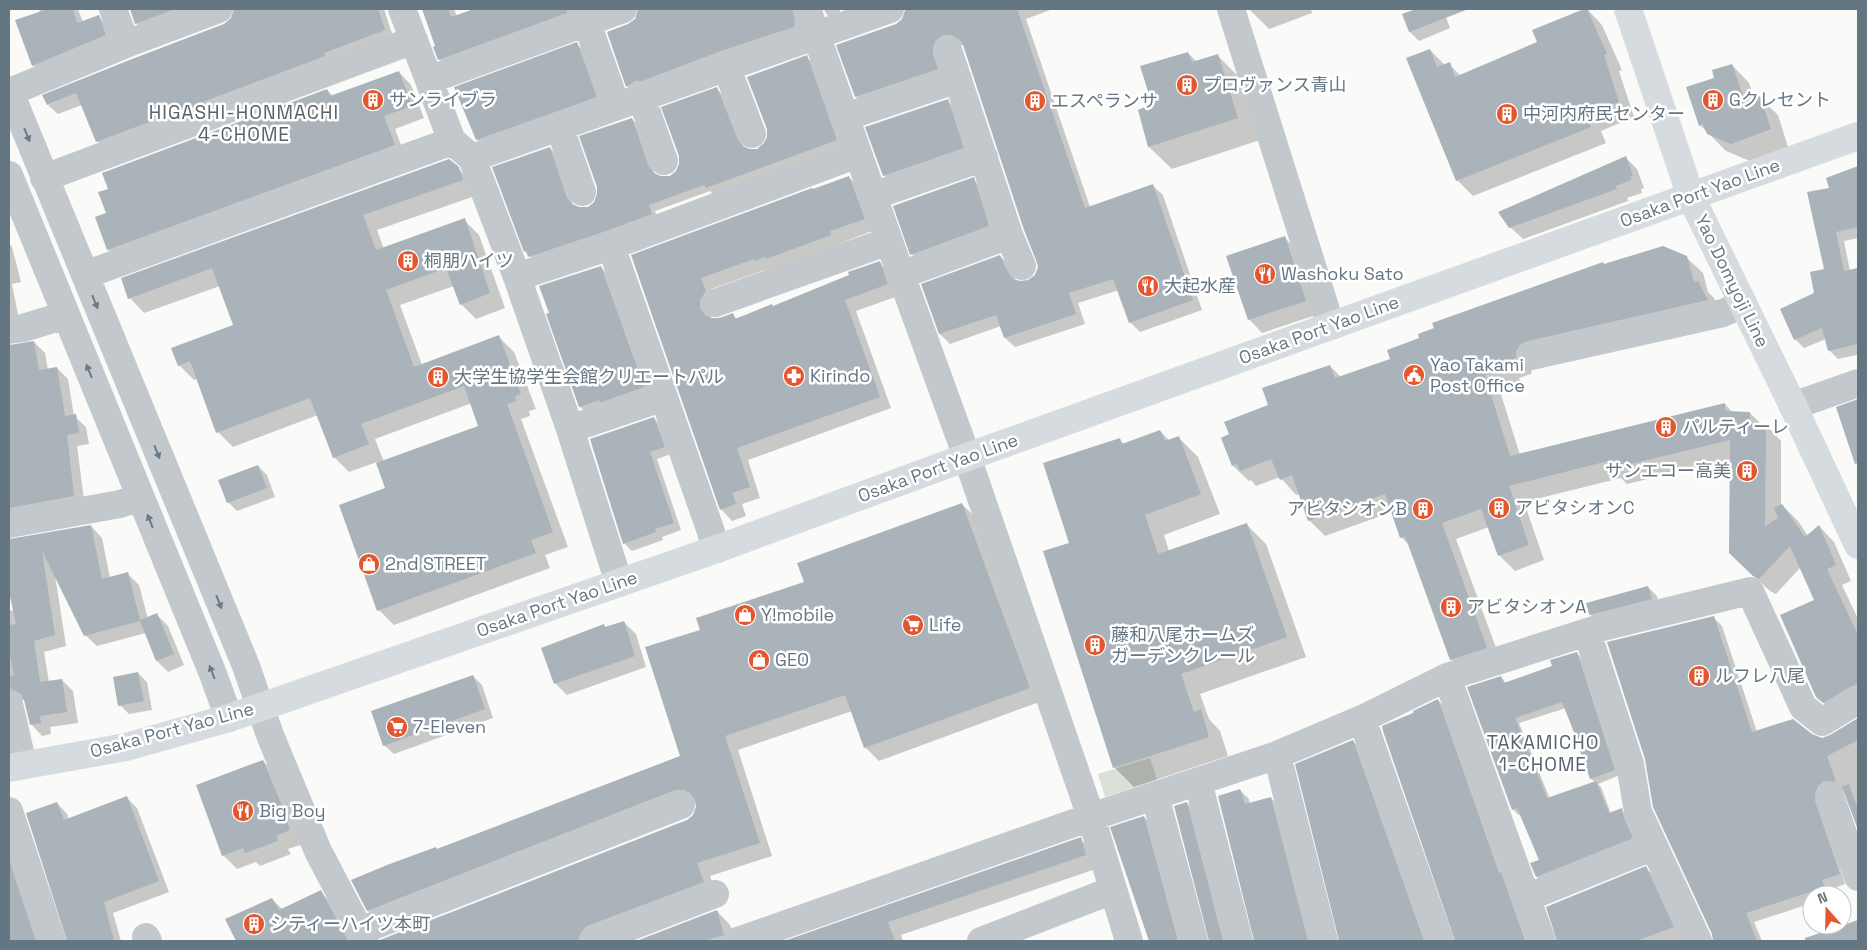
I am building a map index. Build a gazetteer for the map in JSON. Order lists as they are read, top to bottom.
{
  "streets": {
    "main road": ["Osaka Port Yao Line", "Yao Domyoji Line"]
  },
  "crossings": [
    ["Osaka Port Yao Line", "Yao Domyoji Line"]
  ],
  "districts": ["HIGASHI-HONMACHI 4-CHOME", "TAKAMICHO 1-CHOME"],
  "places": {
    "building": [
      "プロヴァンス青山",
      "サンライブラ",
      "Gクレセント",
      "エスペランサ",
      "中河内府民センター",
      "桐朋ハイツ",
      "大学生協学生会館クリエートパル",
      "パルティーレ",
      "サンエコー高美",
      "アビタシオンC",
      "アビタシオンB",
      "アビタシオンA",
      "藤和八尾ホームズ ガーデンクレール",
      "ルフレ八尾",
      "シティーハイツ本町"
    ],
    "restaurant": ["Washoku Sato", "大起水産", "Big Boy"],
    "public building": ["Yao Takami Post Office"],
    "pharmacy": ["Kirindo"],
    "shop": ["2nd STREET", "Y!mobile", "GEO"],
    "supermarket": ["Life", "7-Eleven"]
  },
  "north": "top"
}
